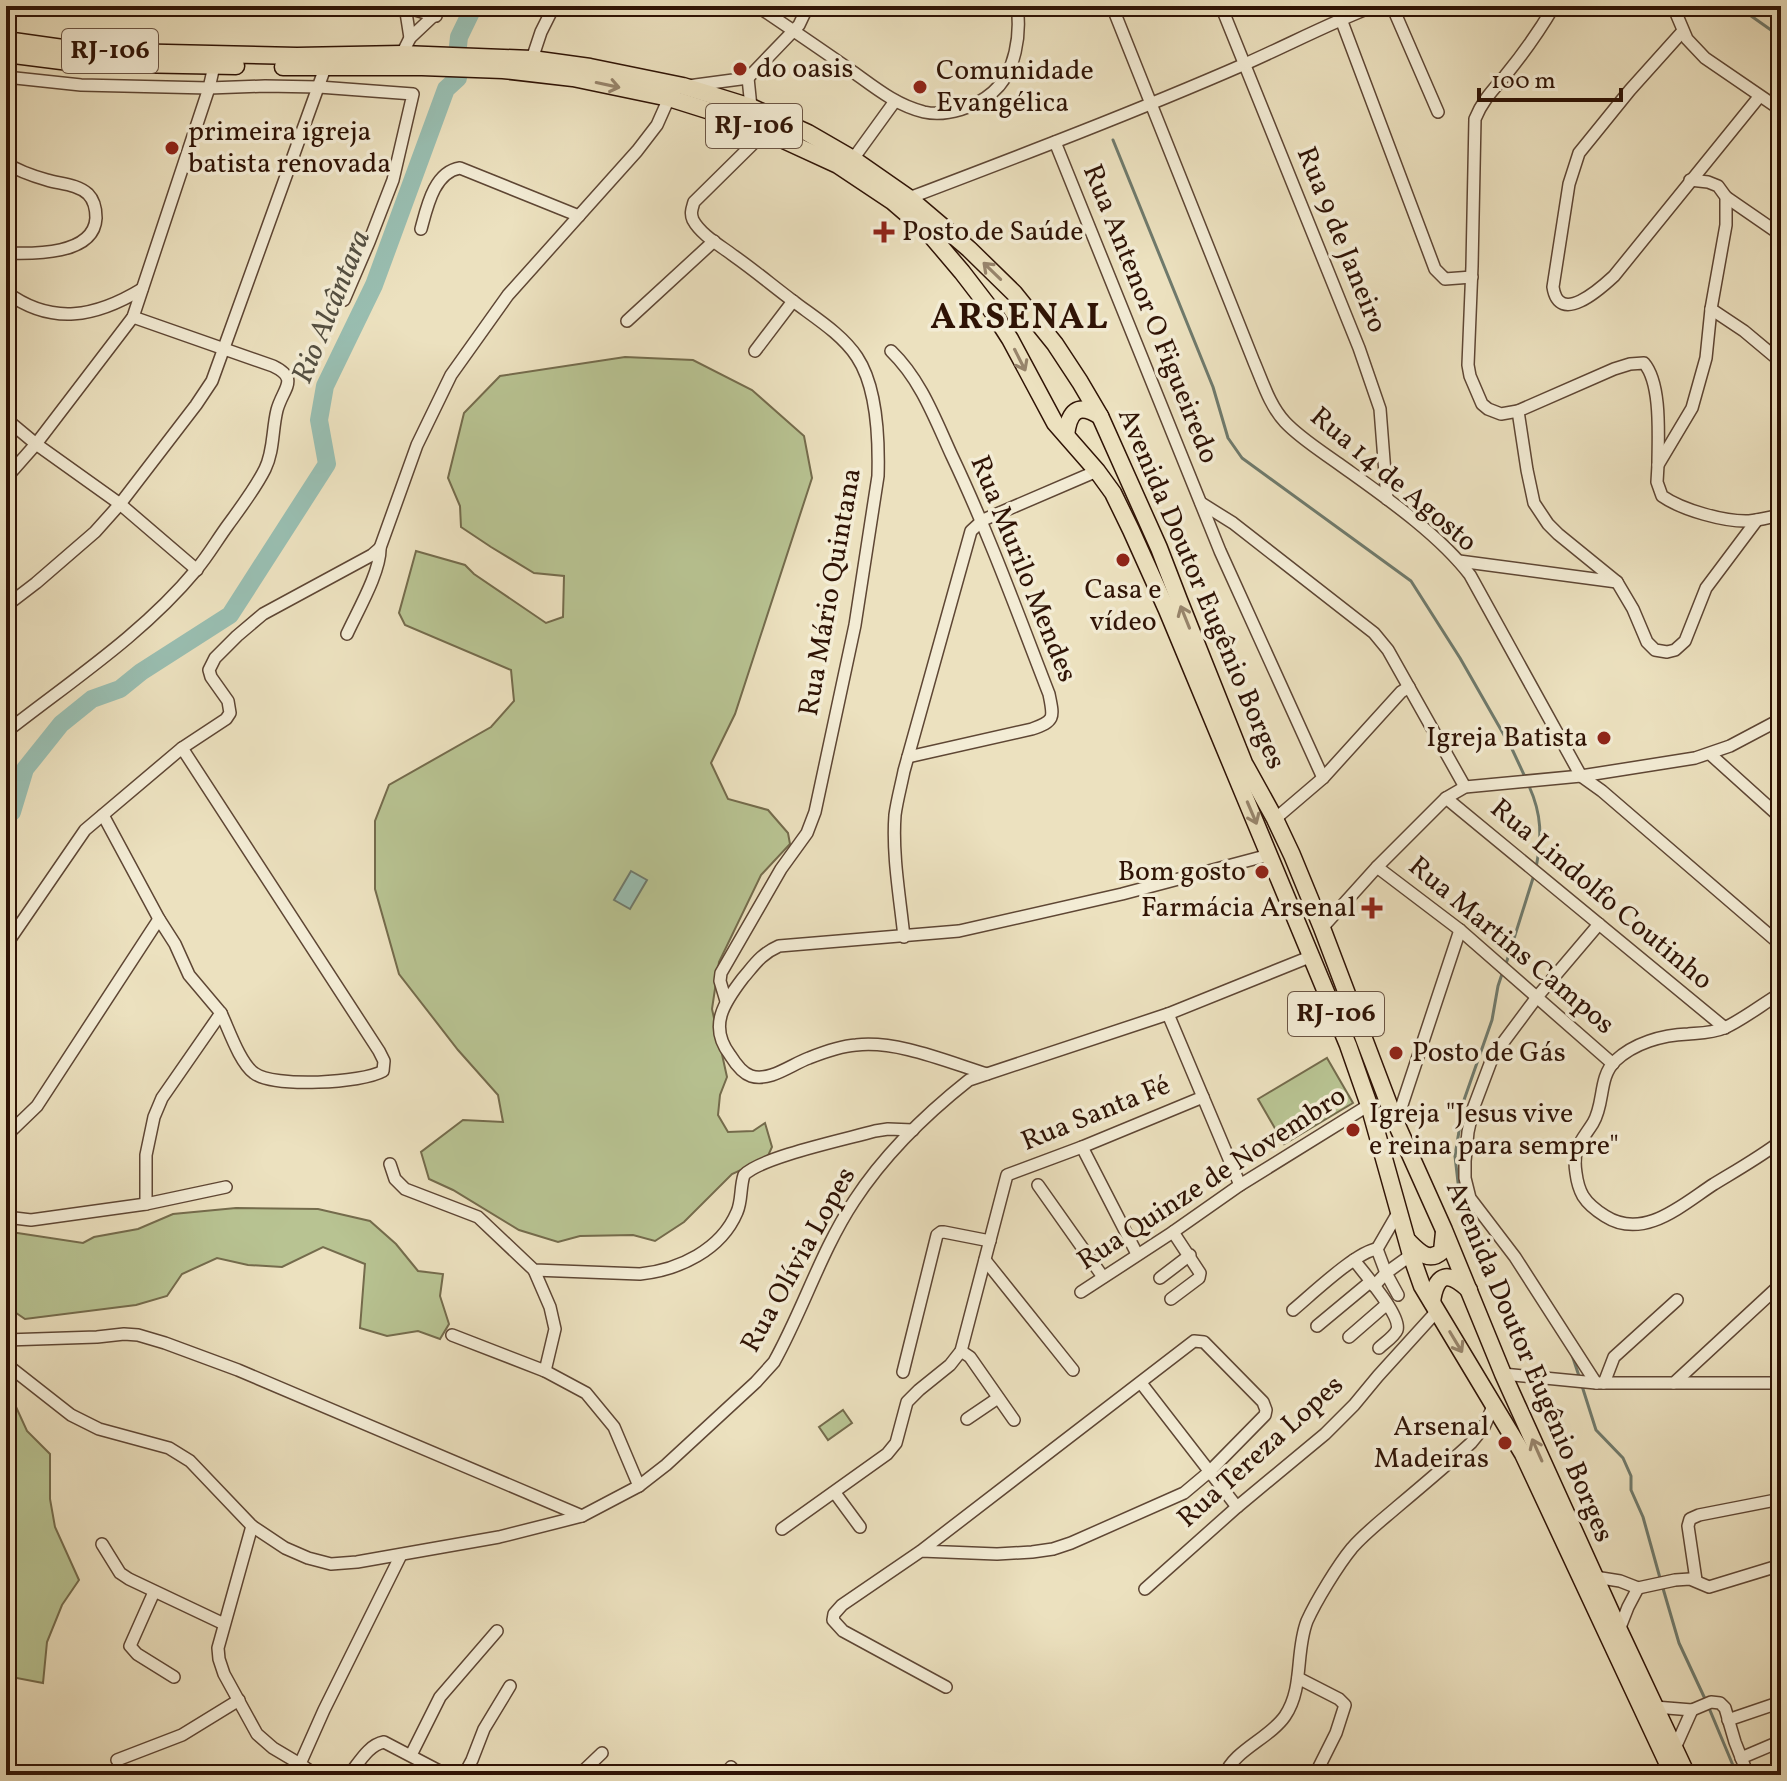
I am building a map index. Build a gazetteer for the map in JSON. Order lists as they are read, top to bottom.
{
  "streets": {
    "highway": ["RJ-106", "Avenida Doutor Eugênio Borges"],
    "street": [
      "Rua 9 de Janeiro",
      "Rua Antenor O Figueiredo",
      "Rua 14 de Agosto",
      "Rua Murilo Mendes",
      "Rua Mário Quintana",
      "Rua Lindolfo Coutinho",
      "Rua Martins Campos",
      "Rua Santa Fé",
      "Rua Quinze de Novembro",
      "Rua Olívia Lopes",
      "Rua Tereza Lopes"
    ]
  },
  "crossings": [
    ["Rua 9 de Janeiro", "Rua 14 de Agosto"],
    ["Avenida Doutor Eugênio Borges", "Rua Mário Quintana"],
    ["Avenida Doutor Eugênio Borges", "Rua Quinze de Novembro"],
    ["Avenida Doutor Eugênio Borges", "Rua Olívia Lopes"],
    ["Avenida Doutor Eugênio Borges", "Rua Tereza Lopes"],
    ["Rua Mário Quintana", "Rua Olívia Lopes"]
  ],
  "districts": ["ARSENAL"],
  "water": ["Rio Alcântara"],
  "places": {
    "other": [
      "do oasis",
      "Comunidade Evangélica",
      "primeira igreja batista renovada",
      "Casa e vídeo",
      "Igreja Batista",
      "Bom gosto",
      "Posto de Gás",
      "Igreja \"Jesus vive e reina para sempre\"",
      "Arsenal Madeiras"
    ],
    "health": ["Posto de Saúde", "Farmácia Arsenal"]
  },
  "scale_bar": "100 m"
}
